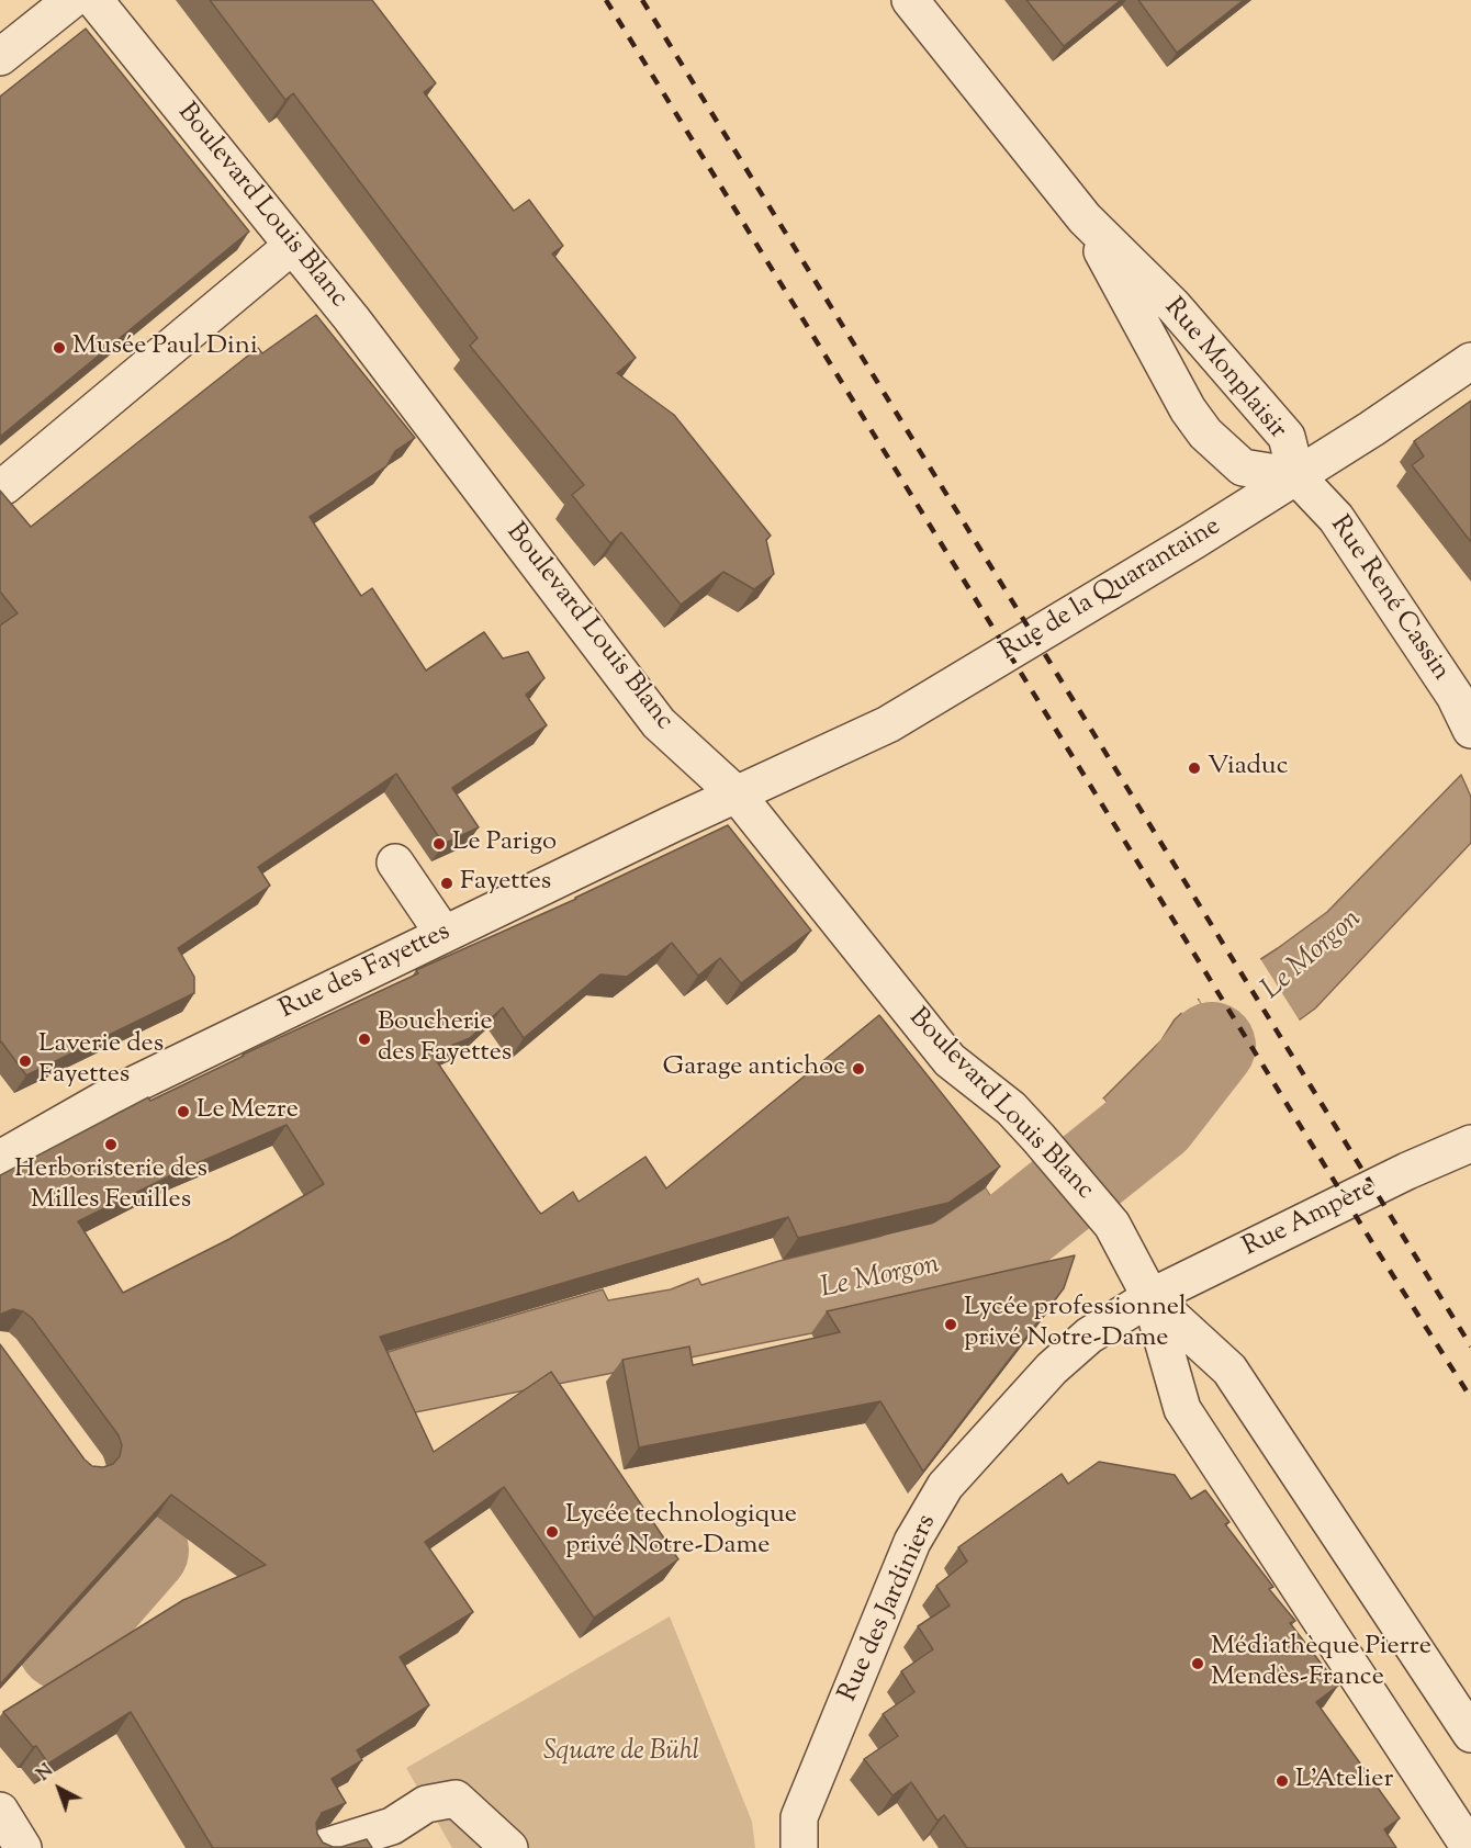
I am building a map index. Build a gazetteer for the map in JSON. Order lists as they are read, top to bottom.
{
  "streets": {
    "street": [
      "Boulevard Louis Blanc",
      "Rue Monplaisir",
      "Rue de la Quarantaine",
      "Rue René Cassin",
      "Rue des Fayettes",
      "Rue Ampère",
      "Rue des Jardiniers"
    ]
  },
  "crossings": [
    ["Boulevard Louis Blanc", "Rue de la Quarantaine"],
    ["Boulevard Louis Blanc", "Rue des Fayettes"],
    ["Boulevard Louis Blanc", "Rue Ampère"],
    ["Boulevard Louis Blanc", "Rue des Jardiniers"],
    ["Rue Monplaisir", "Rue de la Quarantaine"],
    ["Rue Monplaisir", "Rue René Cassin"],
    ["Rue de la Quarantaine", "Rue René Cassin"],
    ["Rue de la Quarantaine", "Rue des Fayettes"],
    ["Rue Ampère", "Rue des Jardiniers"]
  ],
  "water": ["Le Morgon"],
  "parks": ["Square de Bühl"],
  "places": [
    "Musée Paul Dini",
    "Viaduc",
    "Le Parigo",
    "Fayettes",
    "Boucherie des Fayettes",
    "Laverie des Fayettes",
    "Garage antichoc",
    "Le Mezre",
    "Herboristerie des Milles Feuilles",
    "Lycée professionnel privé Notre-Dame",
    "Lycée technologique privé Notre-Dame",
    "Médiathèque Pierre Mendès-France",
    "L'Atelier"
  ],
  "north": "top left"
}
